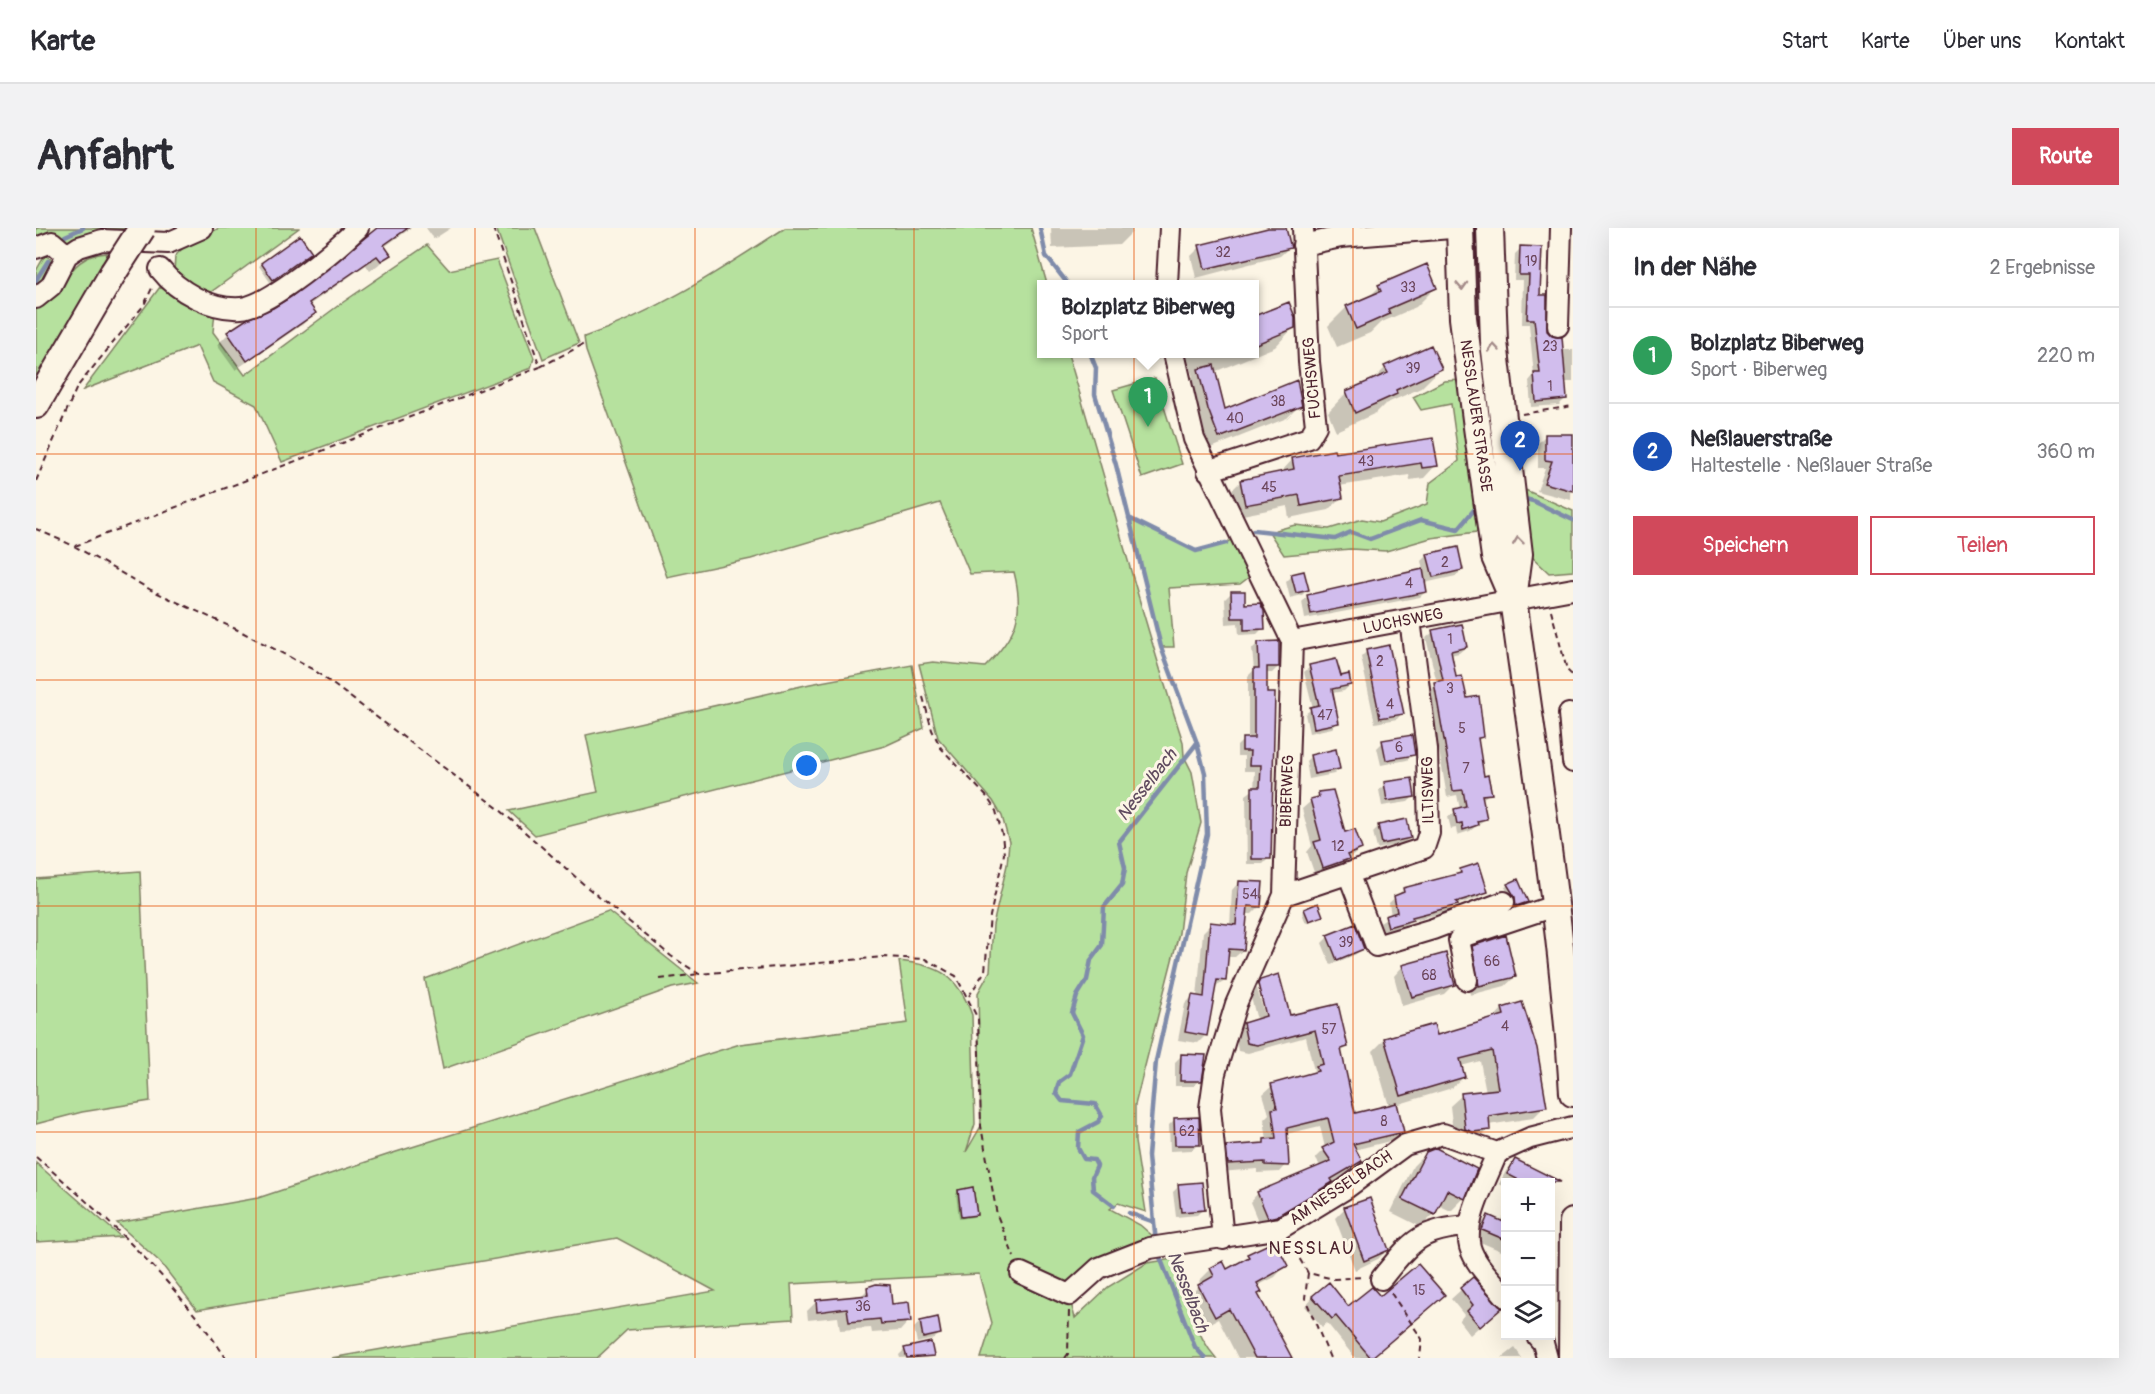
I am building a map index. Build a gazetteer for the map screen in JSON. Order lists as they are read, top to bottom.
{
  "streets": {
    "main road": ["NESSLAUER STRASSE"],
    "street": [
      "FUCHSWEG",
      "LUCHSWEG",
      "ILTISWEG",
      "BIBERWEG",
      "AM NESSELBACH"
    ]
  },
  "crossings": [
    ["FUCHSWEG", "BIBERWEG"],
    ["NESSLAUER STRASSE", "LUCHSWEG"],
    ["LUCHSWEG", "ILTISWEG"],
    ["LUCHSWEG", "BIBERWEG"],
    ["ILTISWEG", "BIBERWEG"],
    ["BIBERWEG", "AM NESSELBACH"]
  ],
  "districts": ["NESSLAU"],
  "water": ["Nesselbach"],
  "house_numbers": [
    "32",
    "19",
    "33",
    "23",
    "39",
    "1",
    "38",
    "40",
    "43",
    "45",
    "2",
    "4",
    "1",
    "2",
    "3",
    "4",
    "47",
    "5",
    "6",
    "7",
    "12",
    "54",
    "39",
    "66",
    "68",
    "4",
    "57",
    "8",
    "62",
    "15",
    "36"
  ],
  "page": {
    "header": "Karte",
    "nav": [
      "Start",
      "Karte",
      "Über uns",
      "Kontakt"
    ],
    "buttons": [
      "Route",
      ["Speichern", "Teilen"]
    ],
    "title": "Anfahrt",
    "heading": ["In der Nähe", "2 Ergebnisse"],
    "popup": ["Bolzplatz Biberweg", "Sport"],
    "list": [
      {
        "mark": "1",
        "name": "Bolzplatz Biberweg",
        "note": "Sport · Biberweg",
        "value": "220 m"
      },
      {
        "mark": "2",
        "name": "Neßlauerstraße",
        "note": "Haltestelle · Neßlauer Straße",
        "value": "360 m"
      }
    ],
    "pins": ["1", "2"],
    "map_buttons": ["+", "−"]
  }
}
